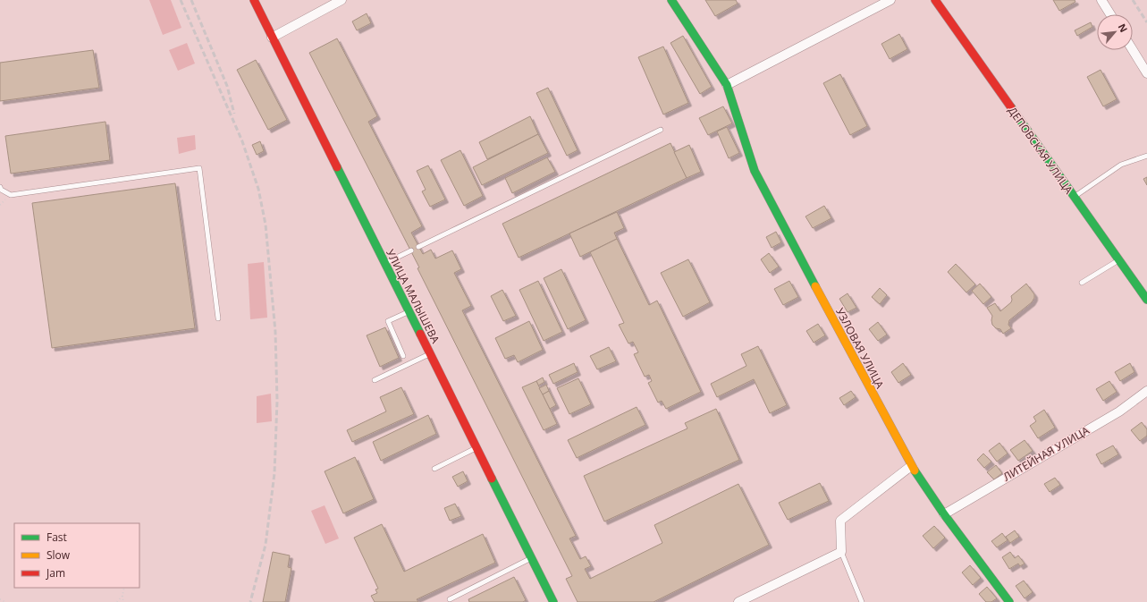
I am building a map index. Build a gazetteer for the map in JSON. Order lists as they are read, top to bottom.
{
  "streets": {
    "street": [
      "ДЕПОВСКАЯ УЛИЦА",
      "УЛИЦА МАЛЫШЕВА",
      "УЗЛОВАЯ УЛИЦА",
      "ЛИТЕЙНАЯ УЛИЦА"
    ]
  },
  "crossings": [
    ["УЗЛОВАЯ УЛИЦА", "ЛИТЕЙНАЯ УЛИЦА"]
  ],
  "legend": ["Fast", "Slow", "Jam"],
  "north": "top right"
}
